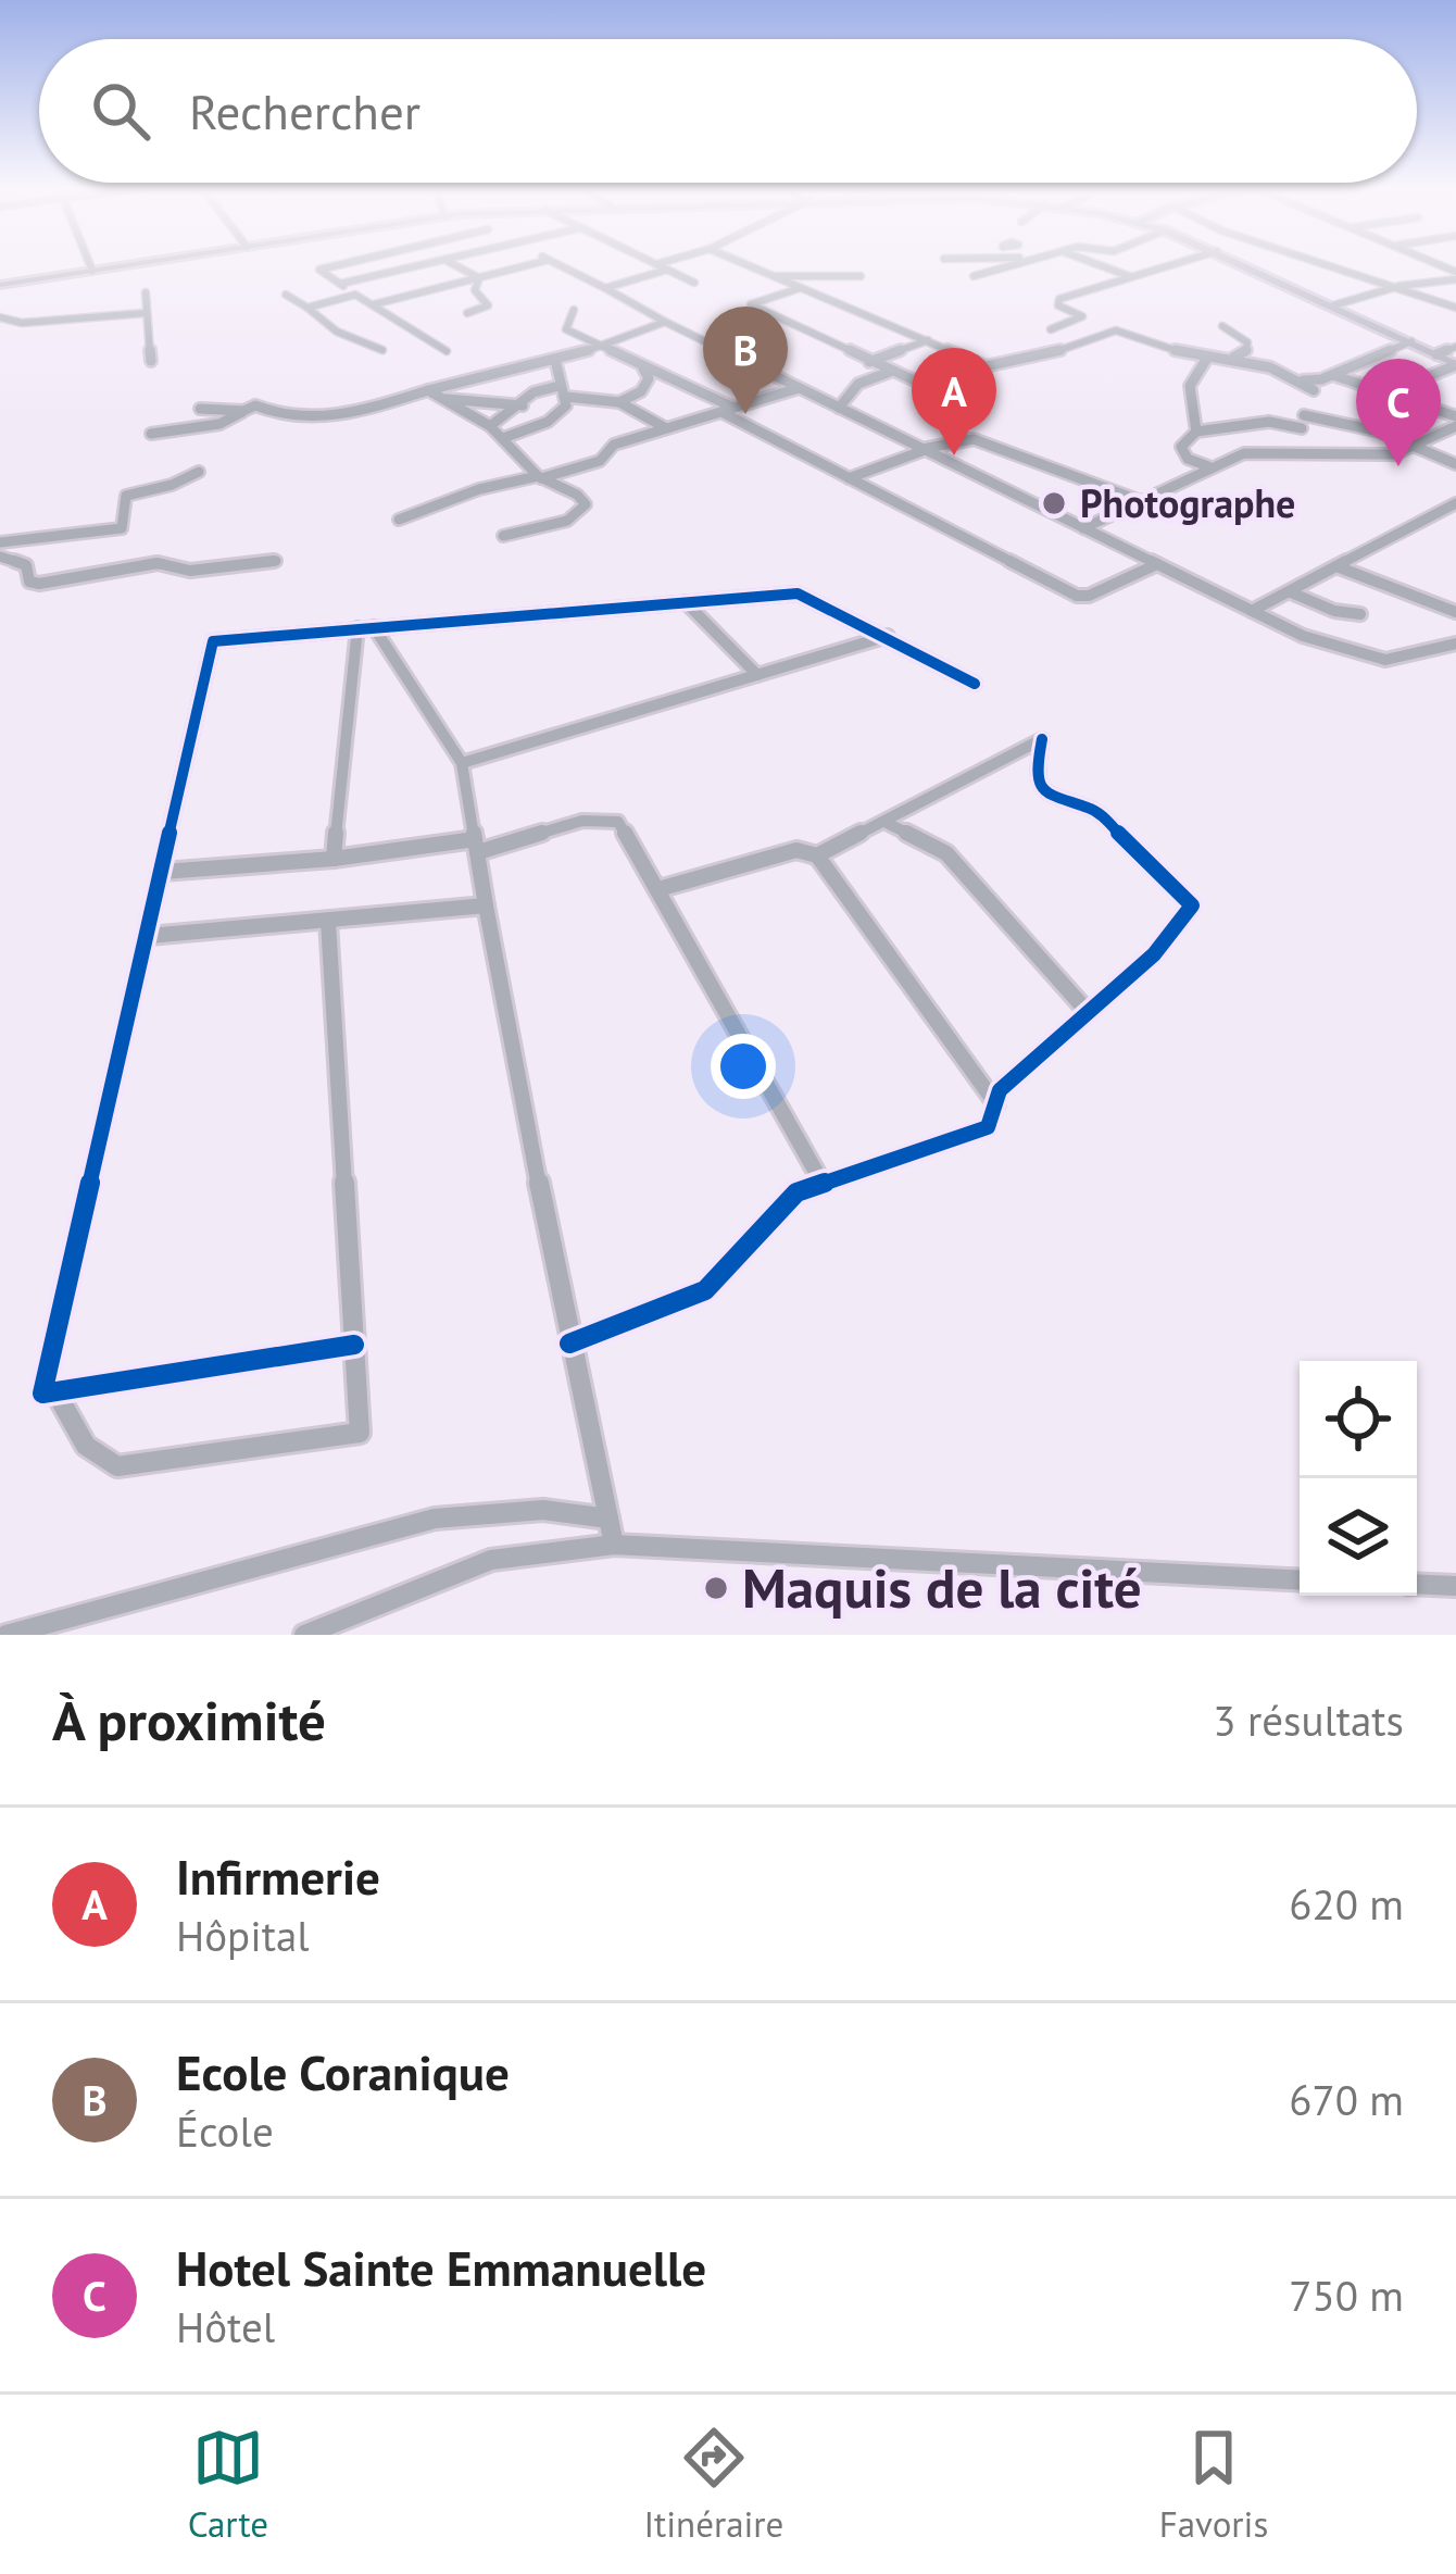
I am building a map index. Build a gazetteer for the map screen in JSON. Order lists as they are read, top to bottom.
{
  "places": ["Photographe", "Maquis de la cité"],
  "page": {
    "search": "Rechercher",
    "pins": ["B", "A", "C"],
    "heading": ["À proximité", "3 résultats"],
    "list": [
      {
        "mark": "A",
        "name": "Infirmerie",
        "note": "Hôpital",
        "value": "620 m"
      },
      {
        "mark": "B",
        "name": "Ecole Coranique",
        "note": "École",
        "value": "670 m"
      },
      {
        "mark": "C",
        "name": "Hotel Sainte Emmanuelle",
        "note": "Hôtel",
        "value": "750 m"
      }
    ],
    "nav": ["Carte", "Itinéraire", "Favoris"]
  }
}
